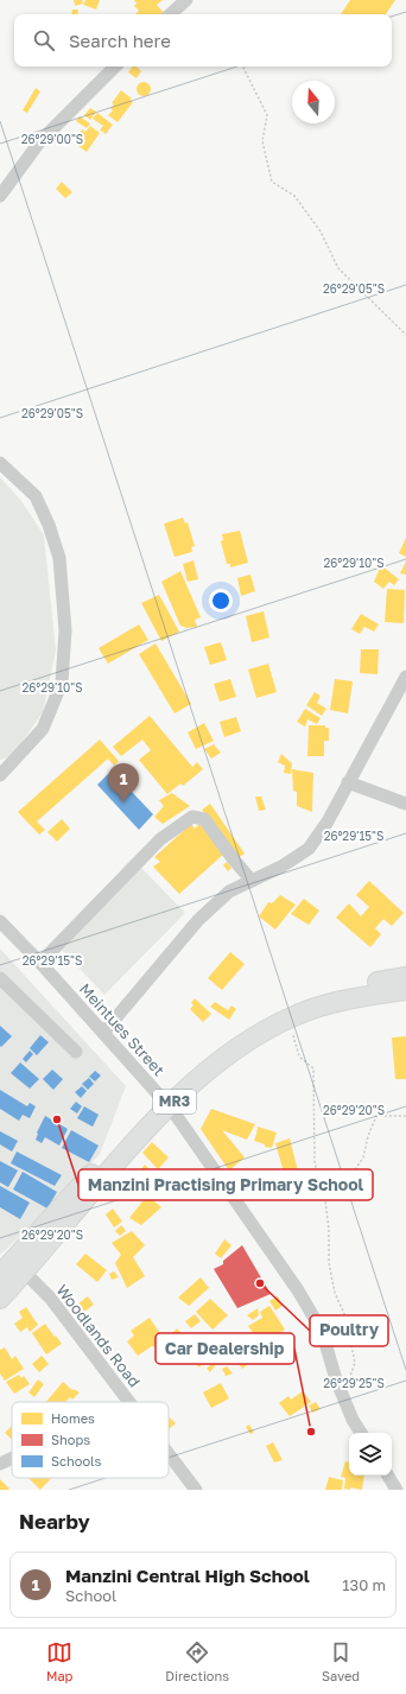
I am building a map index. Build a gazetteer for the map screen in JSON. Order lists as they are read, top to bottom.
{
  "streets": {
    "highway": ["MR3"],
    "street": ["Meintues Street", "Woodlands Road"]
  },
  "crossings": [
    ["Meintues Street", "MR3"],
    ["MR3", "Woodlands Road"]
  ],
  "places": ["Manzini Practising Primary School", "Poultry", "Car Dealership"],
  "legend": ["Homes", "Shops", "Schools"],
  "north": "top",
  "page": {
    "search": "Search here",
    "pins": "1",
    "heading": "Nearby",
    "list": [
      {
        "mark": "1",
        "name": "Manzini Central High School",
        "note": "School",
        "value": "130 m"
      }
    ],
    "nav": ["Map", "Directions", "Saved"]
  },
  "coordinates": [
    "26°29'00\"S",
    "26°29'05\"S",
    "26°29'10\"S",
    "26°29'15\"S",
    "26°29'20\"S",
    "26°29'25\"S"
  ]
}
